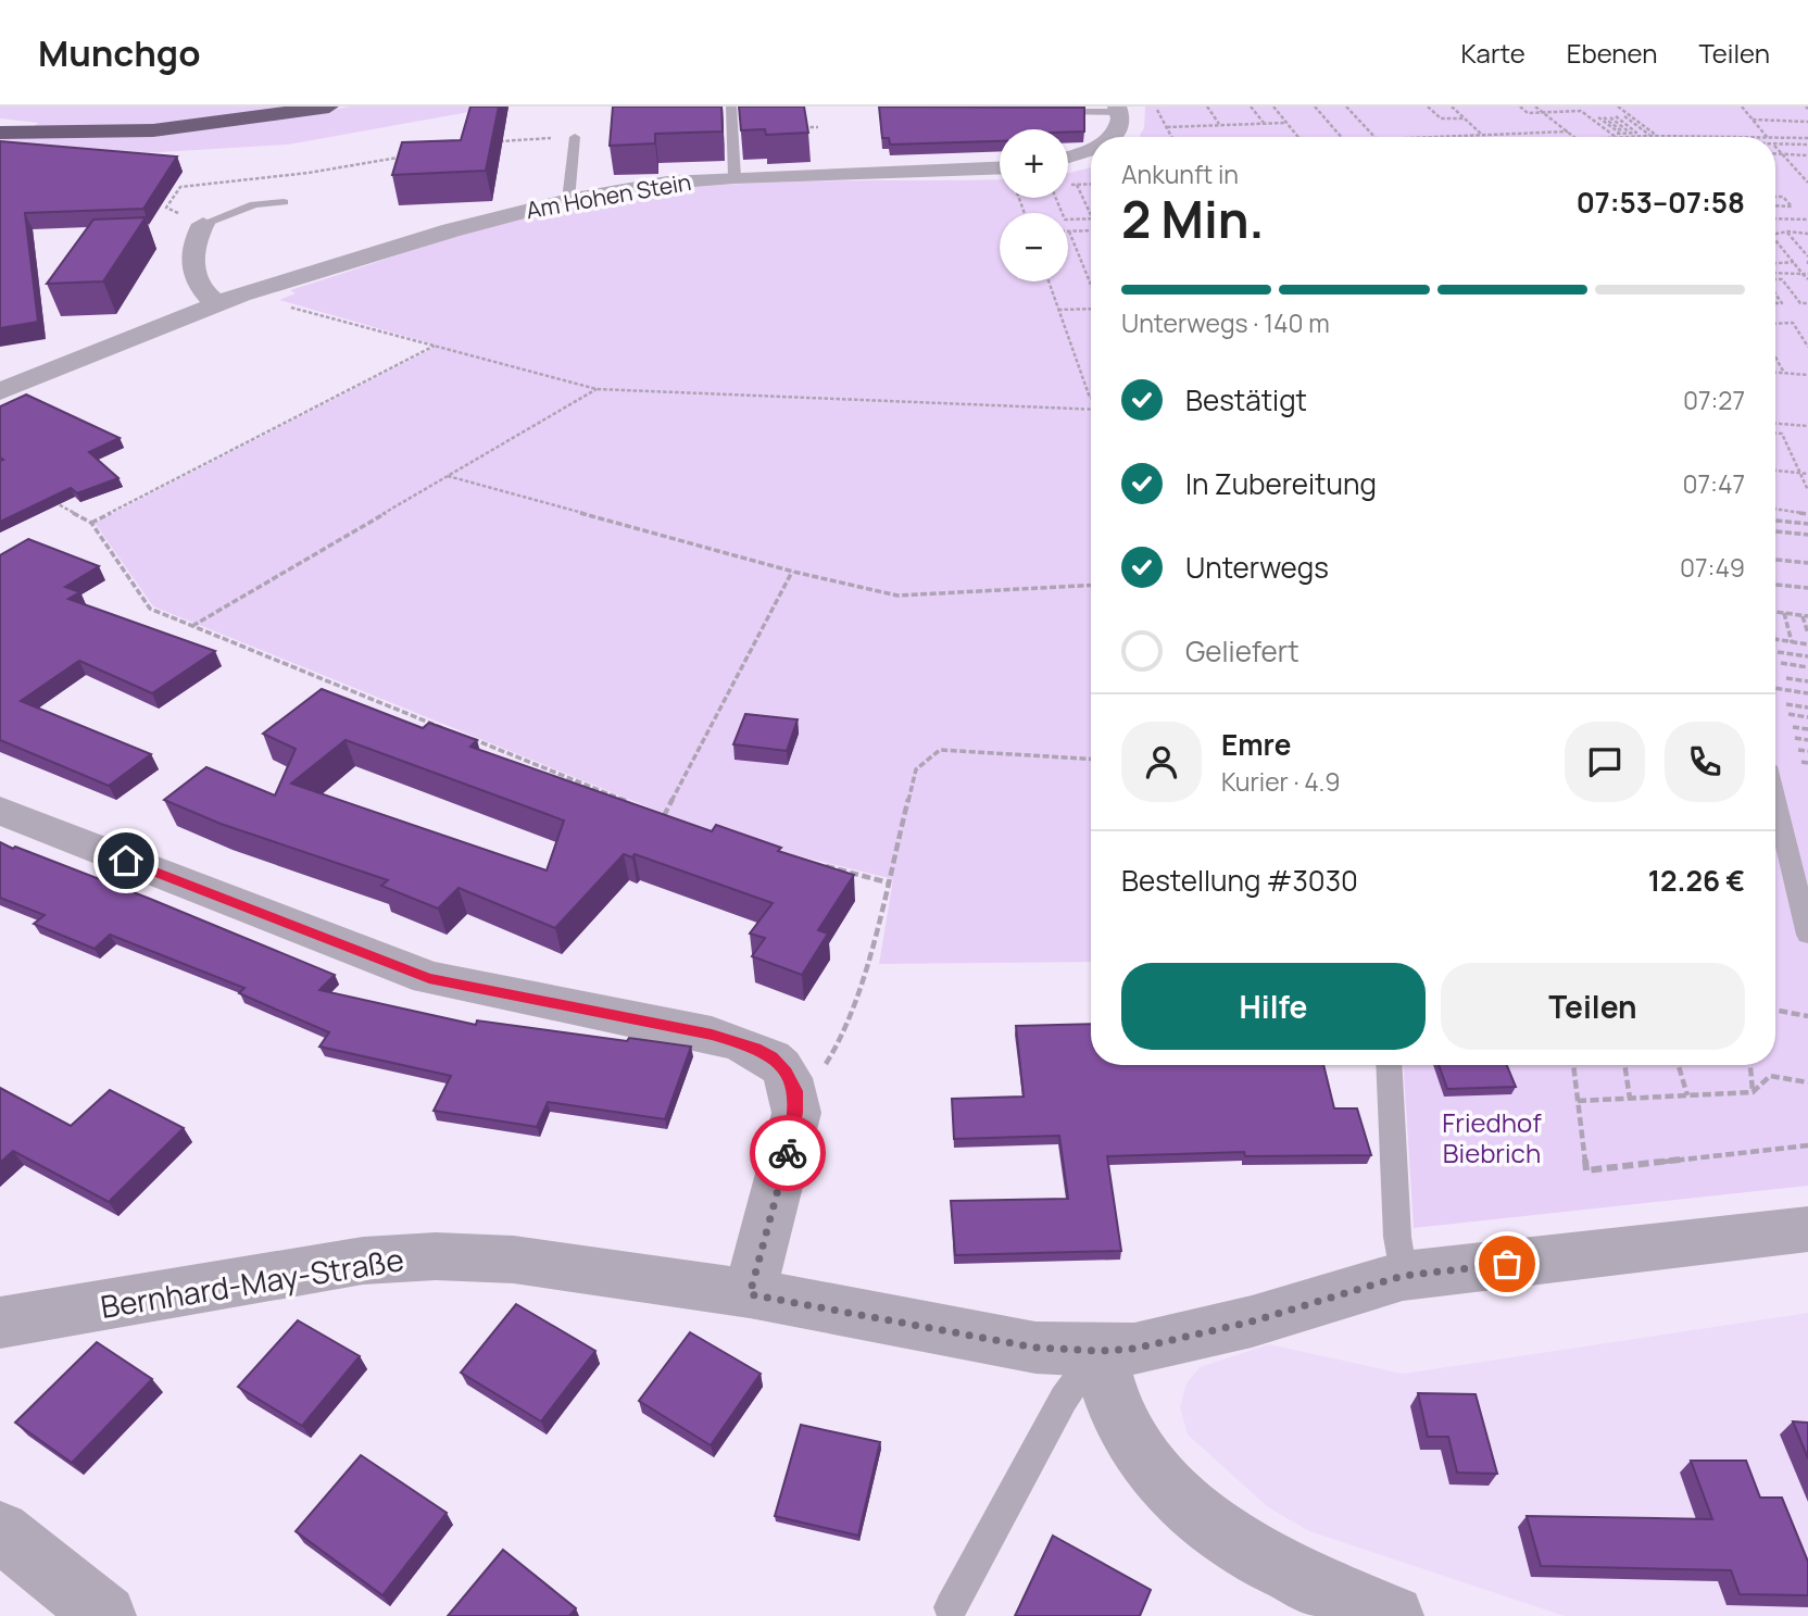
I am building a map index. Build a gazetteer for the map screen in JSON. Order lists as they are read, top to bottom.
{
  "streets": {
    "street": ["Am Hohen Stein", "Bernhard-May-Straße"]
  },
  "parks": ["Friedhof Biebrich"],
  "page": {
    "header": "Munchgo",
    "nav": ["Karte", "Ebenen", "Teilen"],
    "map_buttons": ["+", "−"],
    "heading": ["2 Min.", "Ankunft in", "07:53–07:58"],
    "panel": [
      "Emre",
      "Kurier · 4.9",
      "Bestellung #3030",
      "12.26 €"
    ],
    "bar": "Unterwegs · 140 m",
    "list": [
      ["Bestätigt", "07:27"],
      ["In Zubereitung", "07:47"],
      ["Unterwegs", "07:49"],
      "Geliefert"
    ],
    "buttons": ["Hilfe", "Teilen"]
  }
}
